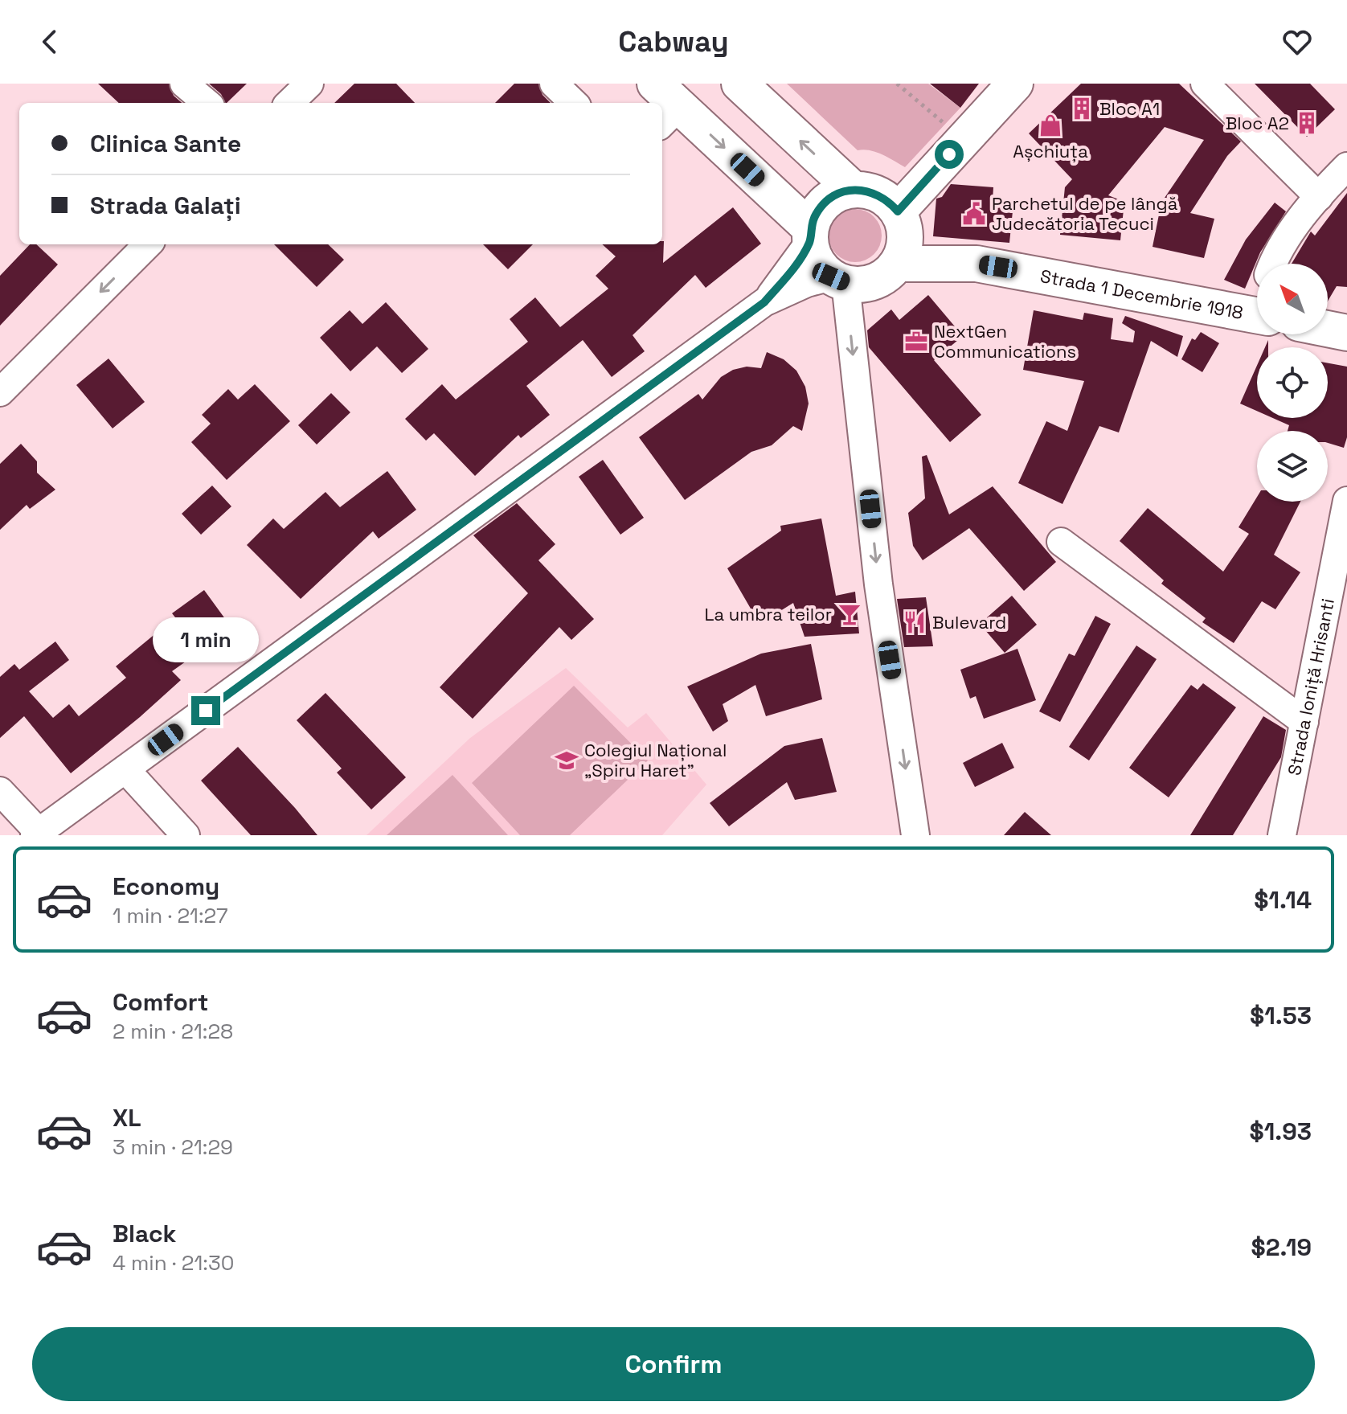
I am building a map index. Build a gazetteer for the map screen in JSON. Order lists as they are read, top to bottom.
{
  "streets": {
    "main road": ["Strada 1 Decembrie 1918"],
    "street": ["Strada Ioniță Hrisanti"]
  },
  "places": {
    "building": ["Bloc A1", "Bloc A2"],
    "shop": ["Așchiuța"],
    "public building": ["Parchetul de pe lângă Judecătoria Tecuci"],
    "office": ["NextGen Communications"],
    "bar": ["La umbra teilor"],
    "restaurant": ["Bulevard"],
    "school or university": ["Colegiul Național „Spiru Haret”"]
  },
  "north": "top left",
  "page": {
    "header": "Cabway",
    "banner": ["Clinica Sante", "Strada Galați"],
    "bubble": "1 min",
    "list": [
      {
        "name": "Economy",
        "note": "1 min · 21:27",
        "value": "$1.14"
      },
      {
        "name": "Comfort",
        "note": "2 min · 21:28",
        "value": "$1.53"
      },
      {
        "name": "XL",
        "note": "3 min · 21:29",
        "value": "$1.93"
      },
      {
        "name": "Black",
        "note": "4 min · 21:30",
        "value": "$2.19"
      }
    ],
    "buttons": "Confirm"
  }
}
